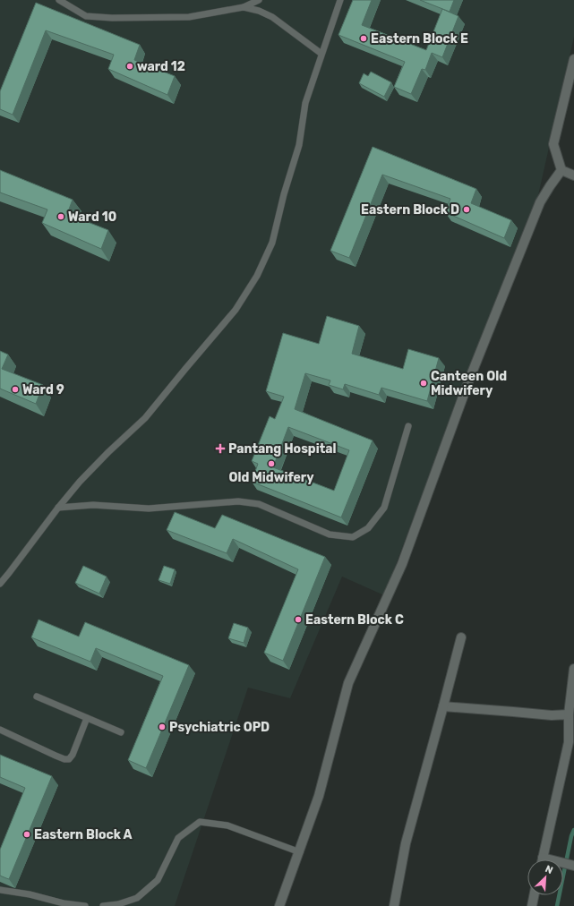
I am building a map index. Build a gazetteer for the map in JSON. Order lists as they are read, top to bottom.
{
  "places": {
    "other": [
      "Eastern Block E",
      "ward 12",
      "Eastern Block D",
      "Ward 10",
      "Canteen Old Midwifery",
      "Ward 9",
      "Old Midwifery",
      "Eastern Block C",
      "Psychiatric OPD",
      "Eastern Block A"
    ],
    "health": ["Pantang Hospital"]
  },
  "north": "top right"
}
